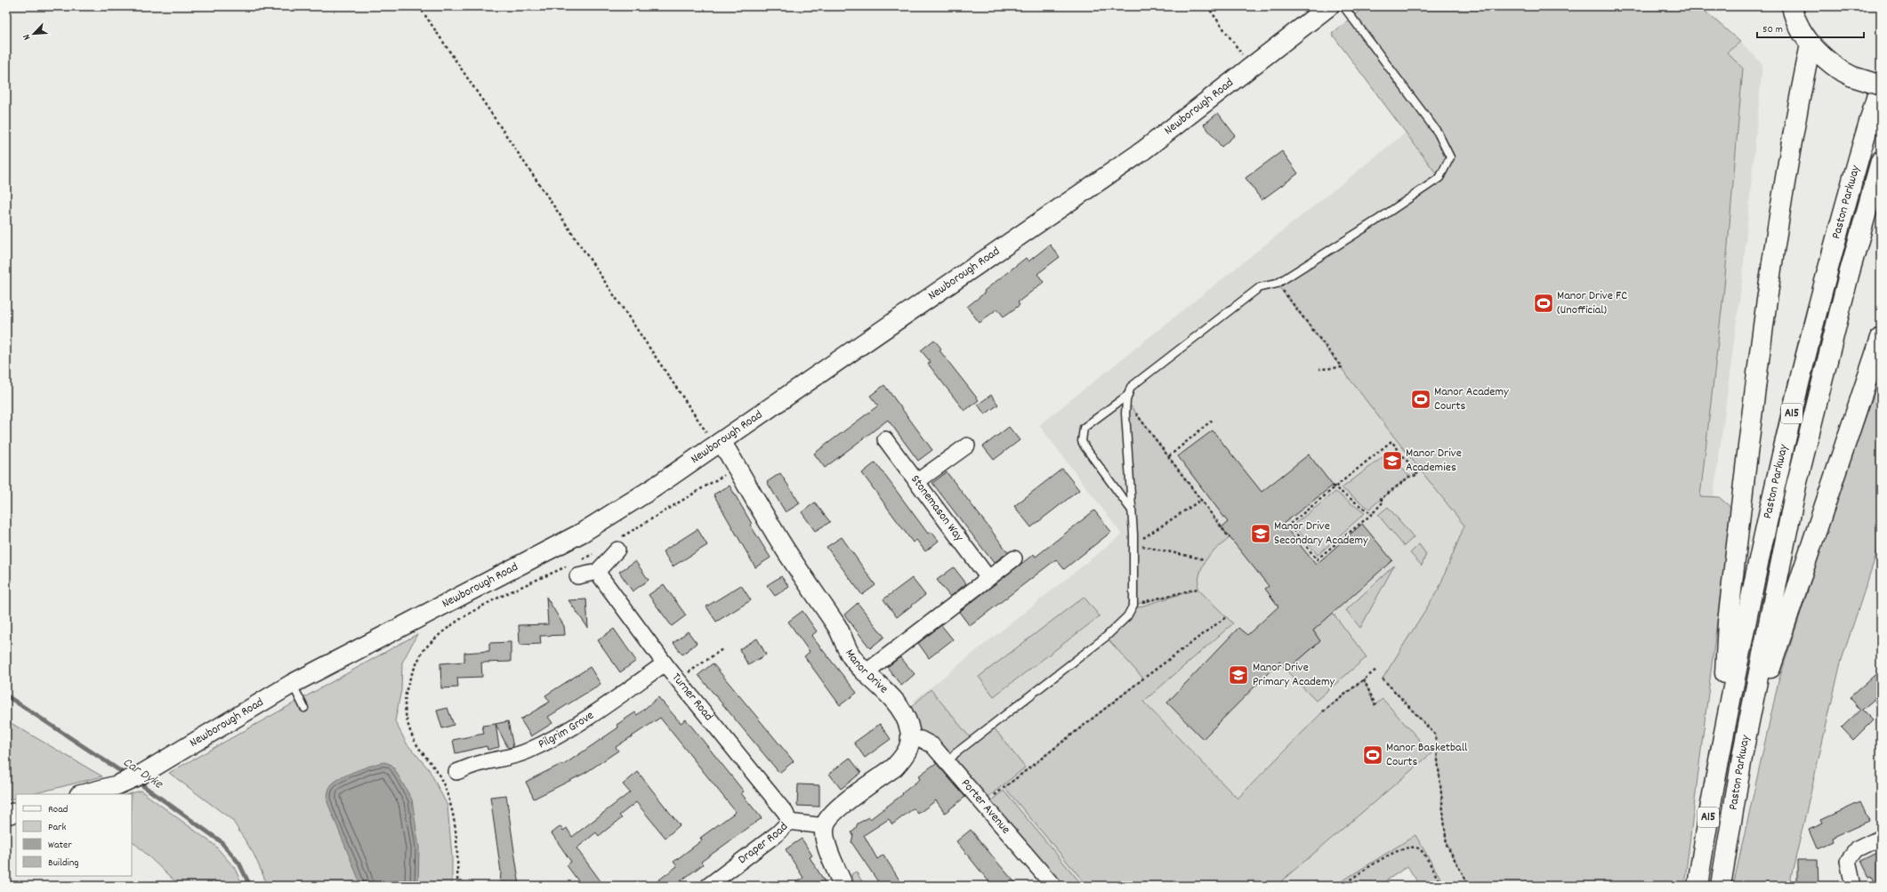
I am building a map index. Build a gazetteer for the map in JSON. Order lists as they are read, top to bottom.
{
  "streets": {
    "highway": ["Paston Parkway", "A15"],
    "street": [
      "Newborough Road",
      "Stonemason Way",
      "Manor Drive",
      "Turner Road",
      "Pilgrim Grove",
      "Porter Avenue",
      "Draper Road"
    ]
  },
  "crossings": [
    ["Newborough Road", "Manor Drive"],
    ["Paston Parkway", "A15"],
    ["Manor Drive", "Porter Avenue"],
    ["Turner Road", "Pilgrim Grove"],
    ["Turner Road", "Draper Road"]
  ],
  "water": ["Car Dyke"],
  "places": {
    "sports": ["Manor Drive FC (Unofficial)", "Manor Academy Courts", "Manor Basketball Courts"],
    "school or university": ["Manor Drive Academies", "Manor Drive Secondary Academy", "Manor Drive Primary Academy"]
  },
  "legend": [
    "Road",
    "Park",
    "Water",
    "Building"
  ],
  "scale_bar": "50 m",
  "north": "bottom left"
}
